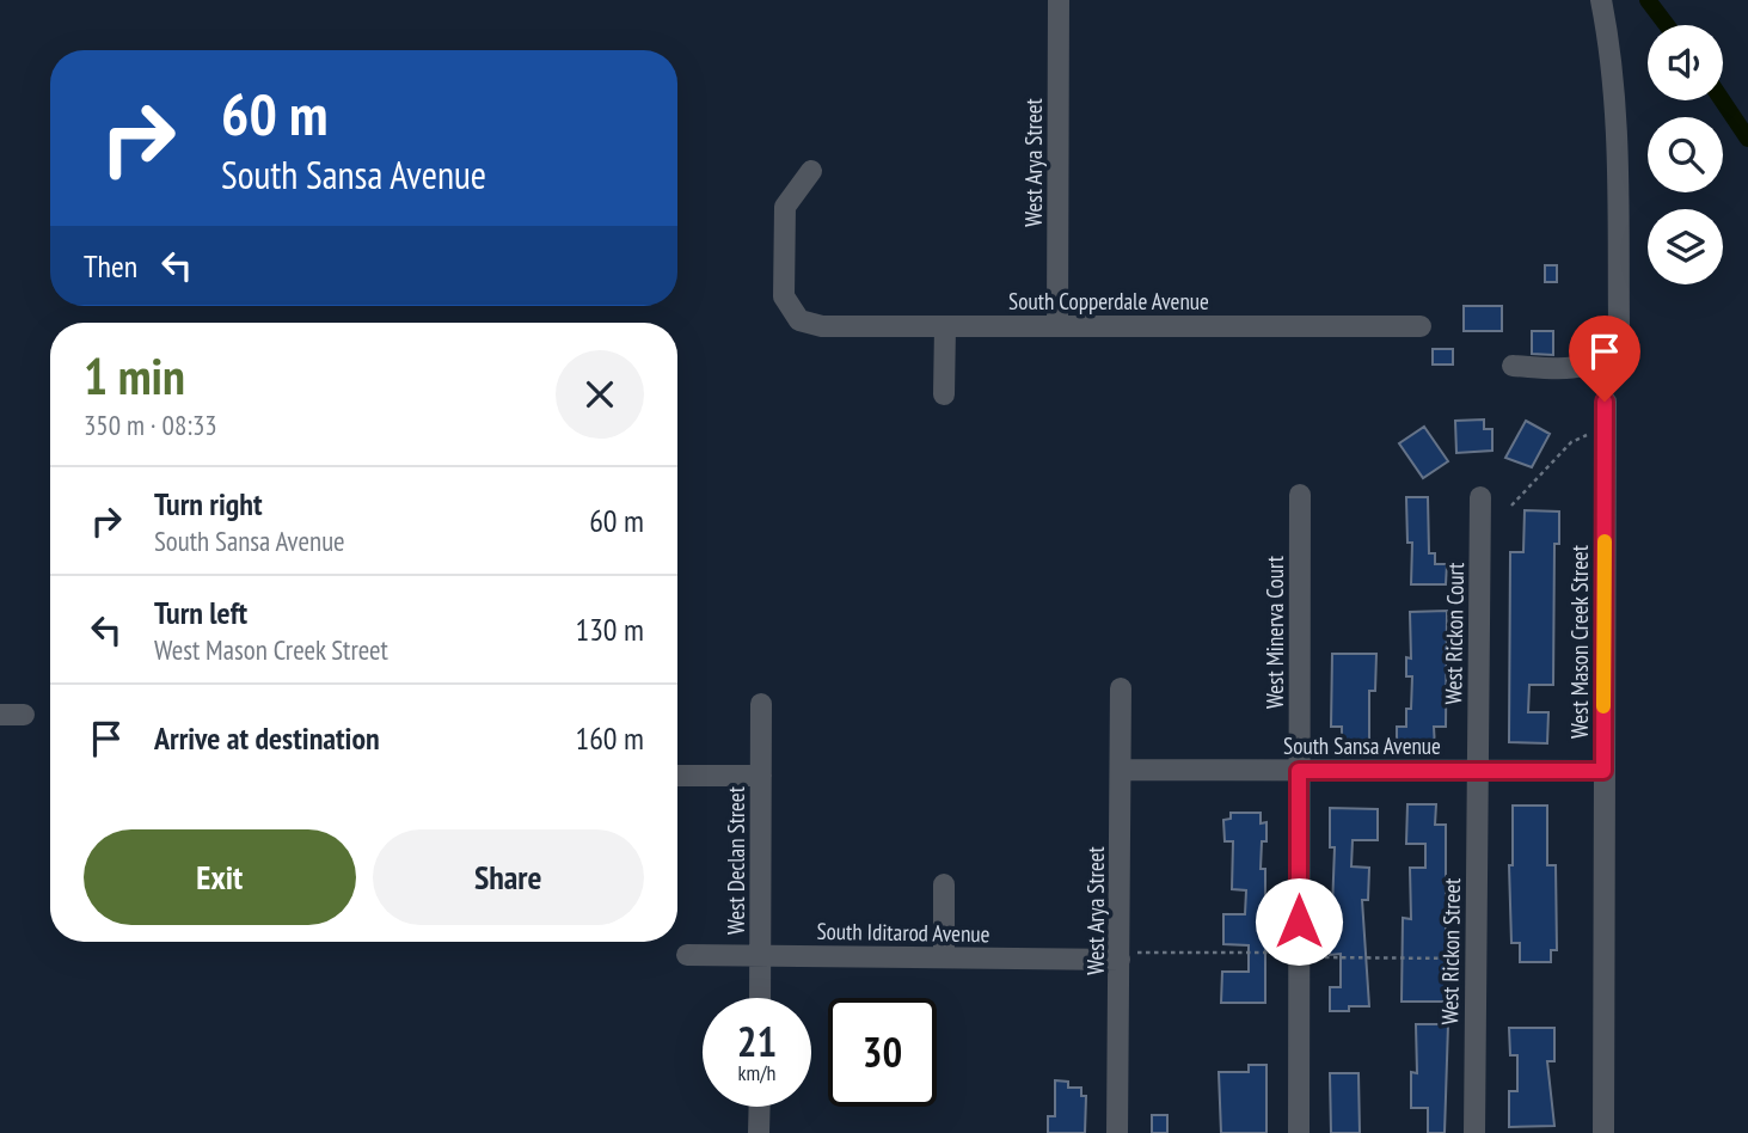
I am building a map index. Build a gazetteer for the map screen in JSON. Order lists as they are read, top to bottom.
{
  "streets": {
    "street": [
      "West Arya Street",
      "South Copperdale Avenue",
      "West Minerva Court",
      "West Rickon Court",
      "West Mason Creek Street",
      "South Sansa Avenue",
      "West Declan Street",
      "South Iditarod Avenue",
      "West Rickon Street"
    ]
  },
  "crossings": [
    ["West Arya Street", "South Copperdale Avenue"],
    ["West Arya Street", "South Sansa Avenue"],
    ["West Arya Street", "South Iditarod Avenue"],
    ["West Minerva Court", "South Sansa Avenue"],
    ["West Rickon Court", "South Sansa Avenue"],
    ["West Rickon Court", "West Rickon Street"],
    ["West Mason Creek Street", "South Sansa Avenue"],
    ["South Sansa Avenue", "West Rickon Street"],
    ["West Declan Street", "South Iditarod Avenue"]
  ],
  "page": {
    "turn": ["60 m", "South Sansa Avenue"],
    "then": "Then",
    "heading": ["1 min", "350 m · 08:33"],
    "list": [
      {
        "name": "Turn right",
        "note": "South Sansa Avenue",
        "value": "60 m"
      },
      {
        "name": "Turn left",
        "note": "West Mason Creek Street",
        "value": "130 m"
      },
      {
        "name": "Arrive at destination",
        "value": "160 m"
      }
    ],
    "buttons": ["Exit", "Share"],
    "speed": "21 km/h",
    "limit": "30"
  }
}
